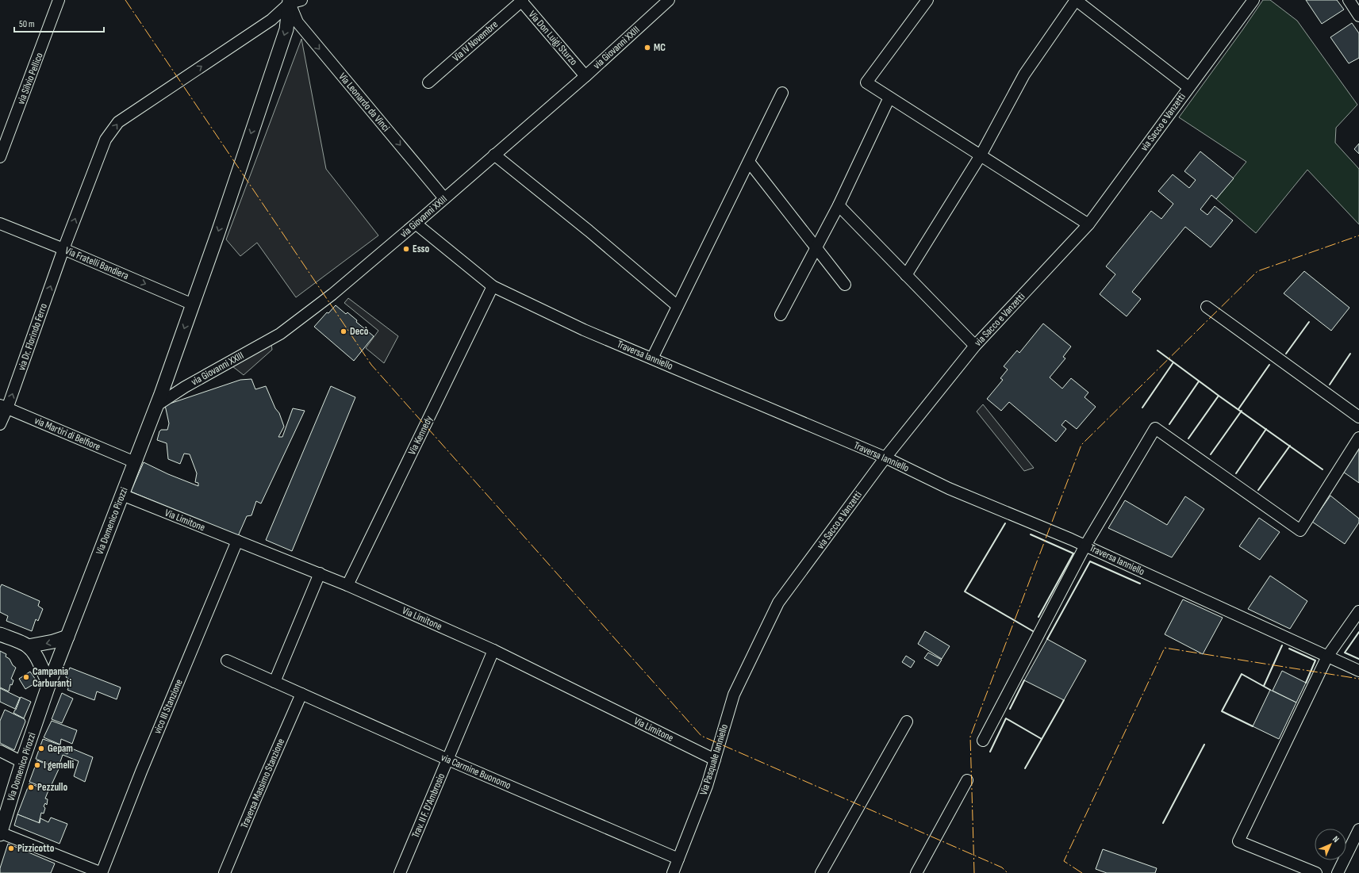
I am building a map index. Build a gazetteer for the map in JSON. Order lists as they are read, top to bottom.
{
  "streets": {
    "street": [
      "Via Don Luigi Sturzo",
      "Via IV Novembre",
      "via Giovanni XXIII",
      "via Silvio Pellico",
      "Via Leonardo da Vinci",
      "via Sacco e Vanzetti",
      "Via Fratelli Bandiera",
      "via Dr. Florindo Ferro",
      "Traversa Ianniello",
      "via Martiri di Belfiore",
      "Via Kennedy",
      "Via Limitone",
      "Via Domenico Pirozzi",
      "vico III Stanzione",
      "Via Pasquale Ianniello",
      "via Carmine Buonomo",
      "Traversa Massimo Stanzione",
      "Trav. II F. D'Ambrosio"
    ]
  },
  "crossings": [
    ["Via Don Luigi Sturzo", "Via IV Novembre"],
    ["Via Don Luigi Sturzo", "via Giovanni XXIII"],
    ["via Giovanni XXIII", "Via Leonardo da Vinci"],
    ["via Giovanni XXIII", "Traversa Ianniello"],
    ["via Giovanni XXIII", "Via Domenico Pirozzi"],
    ["Via Leonardo da Vinci", "via Dr. Florindo Ferro"],
    ["Via Leonardo da Vinci", "Via Domenico Pirozzi"],
    ["via Sacco e Vanzetti", "Traversa Ianniello"],
    ["via Sacco e Vanzetti", "Via Pasquale Ianniello"],
    ["Via Fratelli Bandiera", "via Dr. Florindo Ferro"],
    ["Via Fratelli Bandiera", "Via Domenico Pirozzi"],
    ["via Dr. Florindo Ferro", "via Martiri di Belfiore"],
    ["via Dr. Florindo Ferro", "Via Domenico Pirozzi"],
    ["Traversa Ianniello", "Via Kennedy"],
    ["via Martiri di Belfiore", "Via Domenico Pirozzi"],
    ["Via Kennedy", "Via Limitone"],
    ["Via Limitone", "Via Domenico Pirozzi"],
    ["Via Limitone", "vico III Stanzione"],
    ["Via Limitone", "Via Pasquale Ianniello"],
    ["Via Limitone", "Trav. II F. D'Ambrosio"],
    ["Via Pasquale Ianniello", "via Carmine Buonomo"],
    ["via Carmine Buonomo", "Traversa Massimo Stanzione"],
    ["via Carmine Buonomo", "Trav. II F. D'Ambrosio"]
  ],
  "one_way": [
    "Via Leonardo da Vinci",
    "Via Fratelli Bandiera",
    "via Dr. Florindo Ferro",
    "Via Domenico Pirozzi"
  ],
  "places": [
    "MC",
    "Esso",
    "Decò",
    "Campania Carburanti",
    "Gepam",
    "I gemelli",
    "Pezzullo",
    "Pizzicotto"
  ],
  "scale_bar": "50 m",
  "north": "top right"
}
